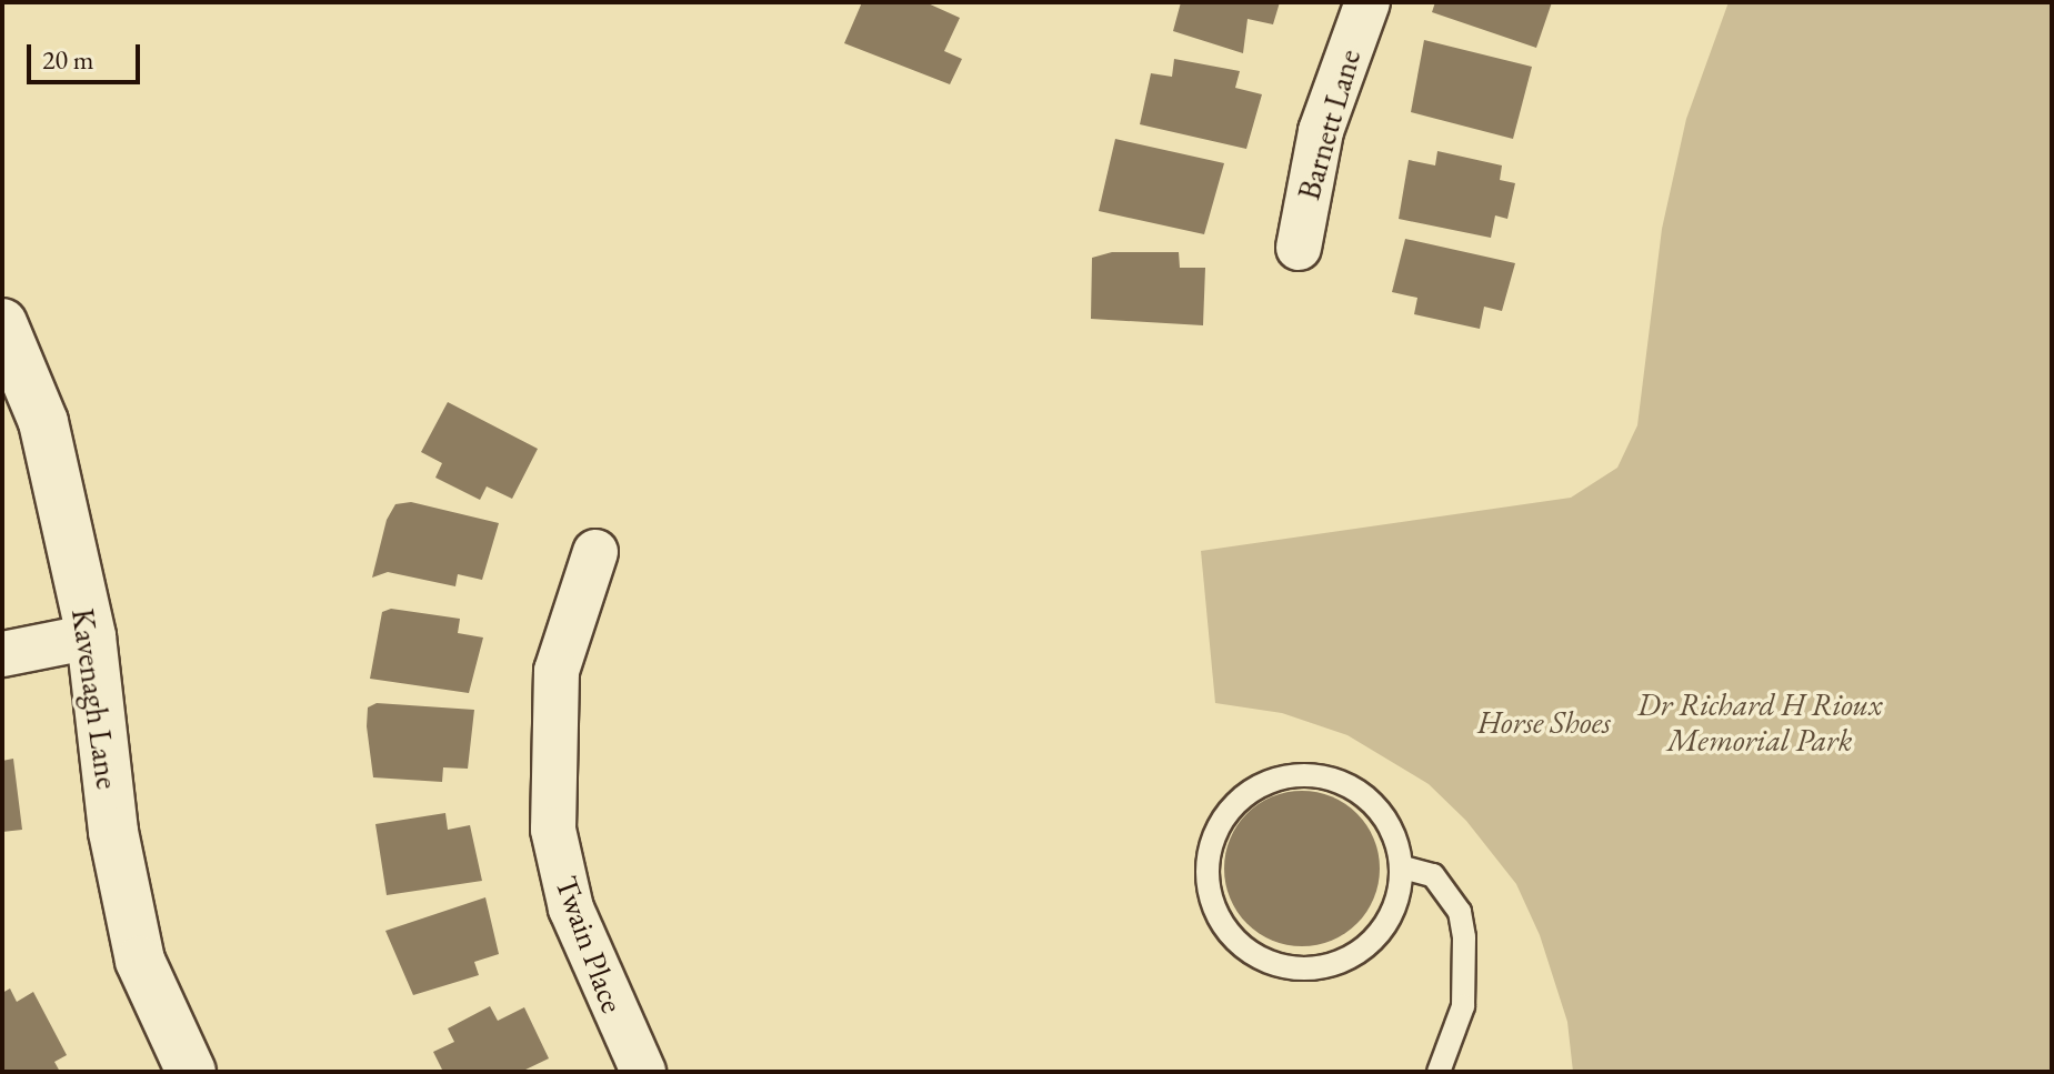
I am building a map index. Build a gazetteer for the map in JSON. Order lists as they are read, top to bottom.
{
  "streets": {
    "main road": ["Kavenagh Lane"],
    "street": ["Barnett Lane", "Twain Place"]
  },
  "parks": ["Dr Richard H Rioux Memorial Park", "Horse Shoes"],
  "scale_bar": "20 m"
}
